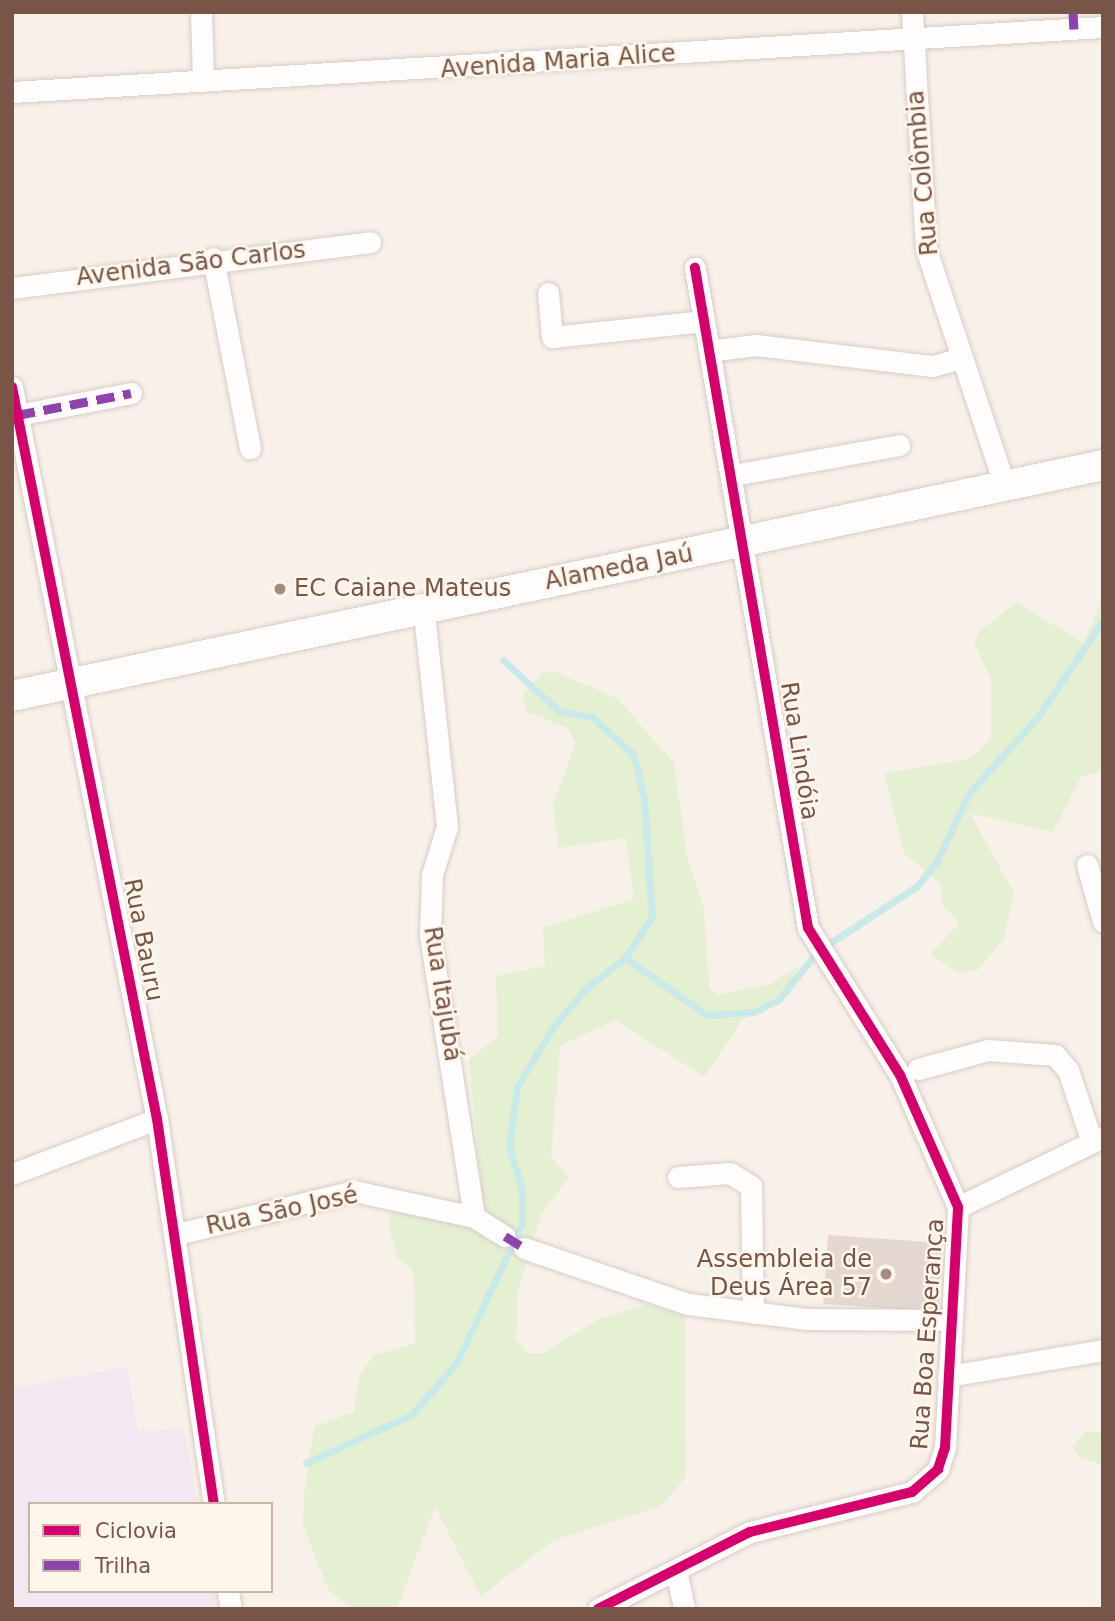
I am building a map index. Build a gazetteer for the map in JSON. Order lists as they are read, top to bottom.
{
  "streets": {
    "main road": ["Alameda Jaú"],
    "street": [
      "Avenida Maria Alice",
      "Rua Colômbia",
      "Avenida São Carlos",
      "Rua Lindóia",
      "Rua Bauru",
      "Rua Itajubá",
      "Rua São José",
      "Rua Boa Esperança"
    ]
  },
  "crossings": [
    ["Avenida Maria Alice", "Rua Colômbia"],
    ["Rua Colômbia", "Alameda Jaú"],
    ["Alameda Jaú", "Rua Lindóia"],
    ["Alameda Jaú", "Rua Bauru"],
    ["Alameda Jaú", "Rua Itajubá"],
    ["Rua Lindóia", "Rua Boa Esperança"],
    ["Rua Bauru", "Rua São José"],
    ["Rua Itajubá", "Rua São José"]
  ],
  "places": ["EC Caiane Mateus", "Assembleia de Deus Área 57"],
  "legend": ["Ciclovia", "Trilha"]
}
